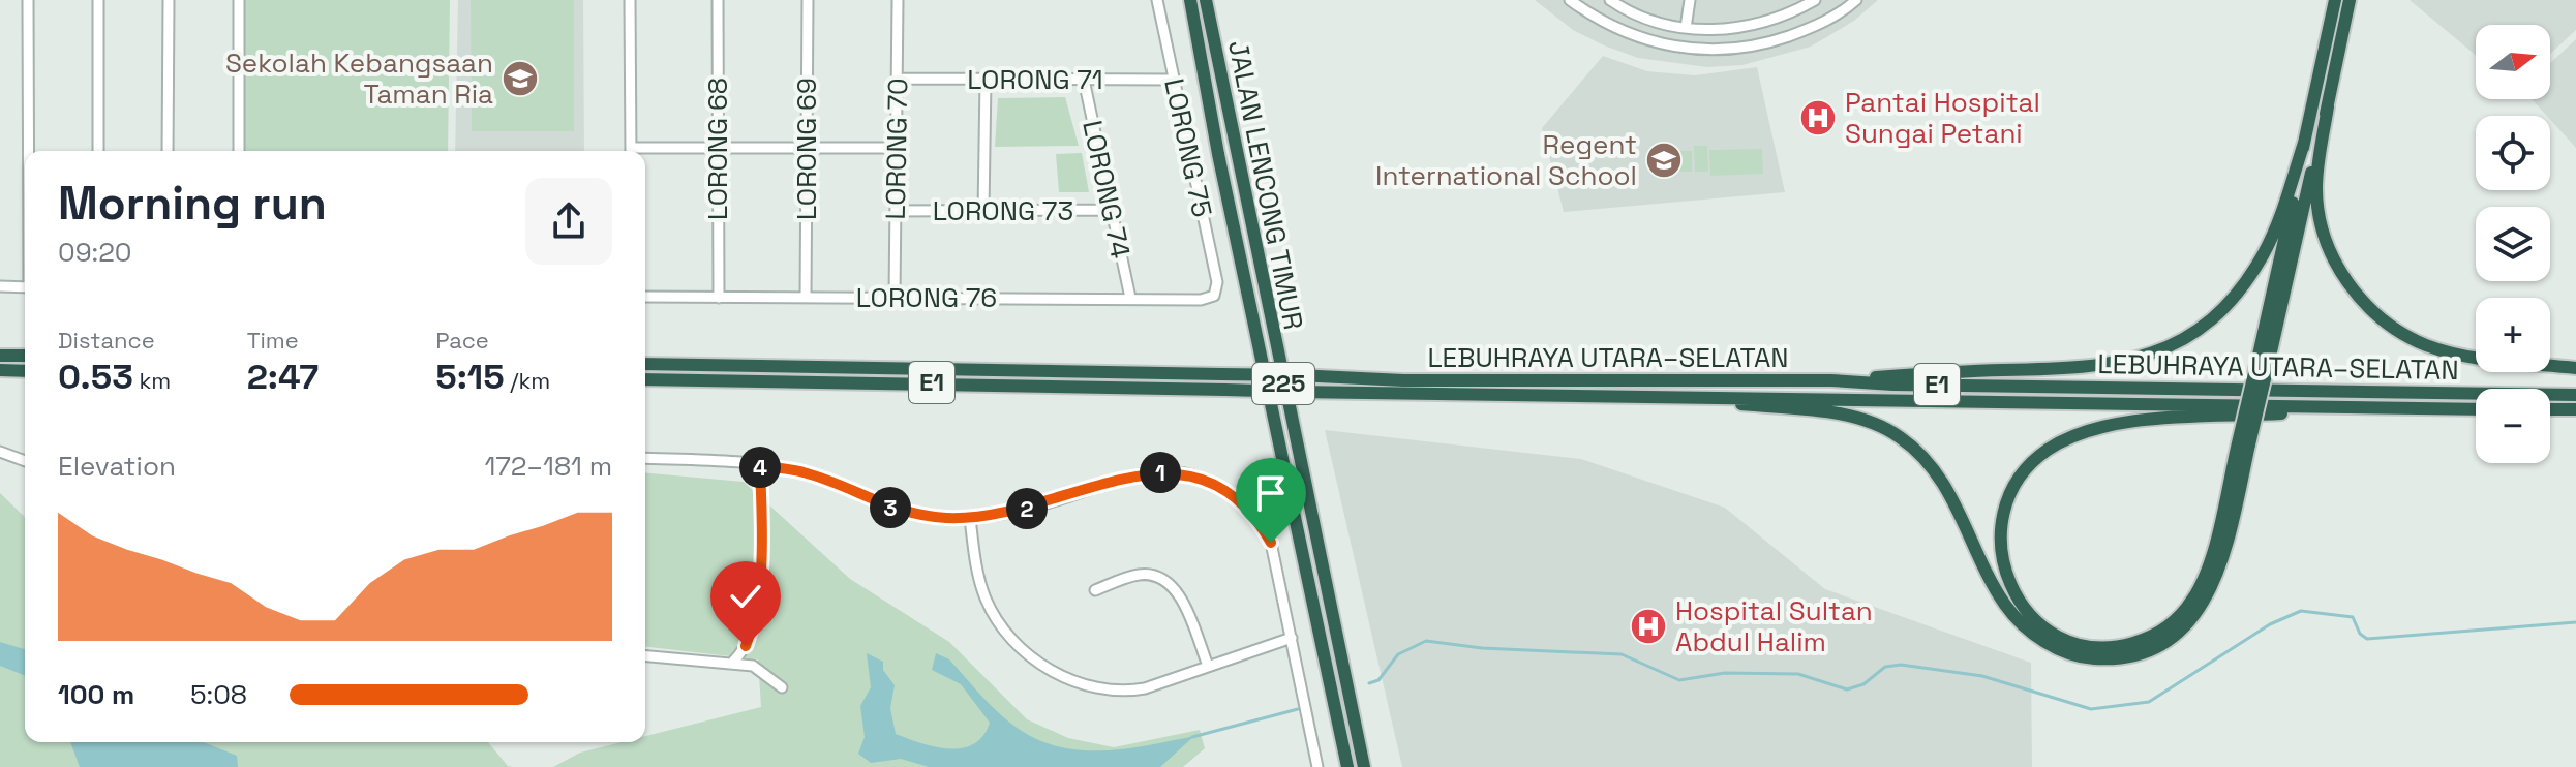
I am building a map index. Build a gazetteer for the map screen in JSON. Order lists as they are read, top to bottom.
{
  "streets": {
    "highway": [
      "JALAN LENCONG TIMUR",
      "LEBUHRAYA UTARA–SELATAN",
      "E1",
      "225"
    ],
    "street": [
      "LORONG 71",
      "LORONG 75",
      "LORONG 68",
      "LORONG 69",
      "LORONG 70",
      "LORONG 74",
      "LORONG 73",
      "LORONG 76"
    ]
  },
  "crossings": [
    ["LORONG 71", "LORONG 75"],
    ["LORONG 71", "LORONG 70"],
    ["LORONG 71", "LORONG 74"],
    ["LORONG 75", "LORONG 76"],
    ["LORONG 68", "LORONG 76"],
    ["LORONG 69", "LORONG 76"],
    ["LORONG 70", "LORONG 73"],
    ["LORONG 70", "LORONG 76"],
    ["LORONG 74", "LORONG 73"],
    ["LORONG 74", "LORONG 76"]
  ],
  "places": {
    "school or university": ["Sekolah Kebangsaan Taman Ria", "Regent International School"],
    "hospital": ["Pantai Hospital Sungai Petani", "Hospital Sultan Abdul Halim"]
  },
  "north": "right",
  "page": {
    "map_buttons": ["+", "−"],
    "heading": ["Morning run", "09:20"],
    "stats": [
      ["Distance", "0.53 km"],
      ["Time", "2:47"],
      ["Pace", "5:15 /km"]
    ],
    "chart": ["Elevation", "172–181 m"],
    "pins": [
      "4",
      "1",
      "3",
      "2"
    ],
    "list": [
      {
        "name": "100 m",
        "note": "5:08"
      }
    ]
  }
}
